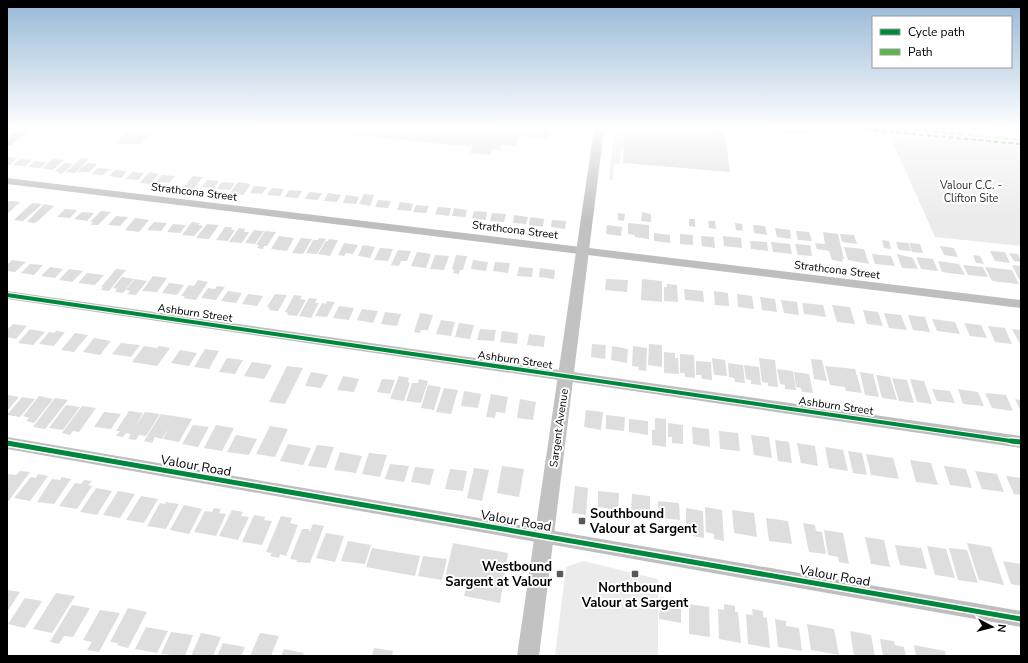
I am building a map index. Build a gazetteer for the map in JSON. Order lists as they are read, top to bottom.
{
  "streets": {
    "main road": ["Sargent Avenue"],
    "street": ["Strathcona Street", "Ashburn Street", "Valour Road"]
  },
  "crossings": [
    ["Strathcona Street", "Sargent Avenue"],
    ["Ashburn Street", "Sargent Avenue"],
    ["Sargent Avenue", "Valour Road"]
  ],
  "parks": ["Valour C.C. - Clifton Site"],
  "places": {
    "transit": ["Southbound Valour at Sargent", "Westbound Sargent at Valour", "Northbound Valour at Sargent"]
  },
  "legend": ["Cycle path", "Path"],
  "north": "right"
}
